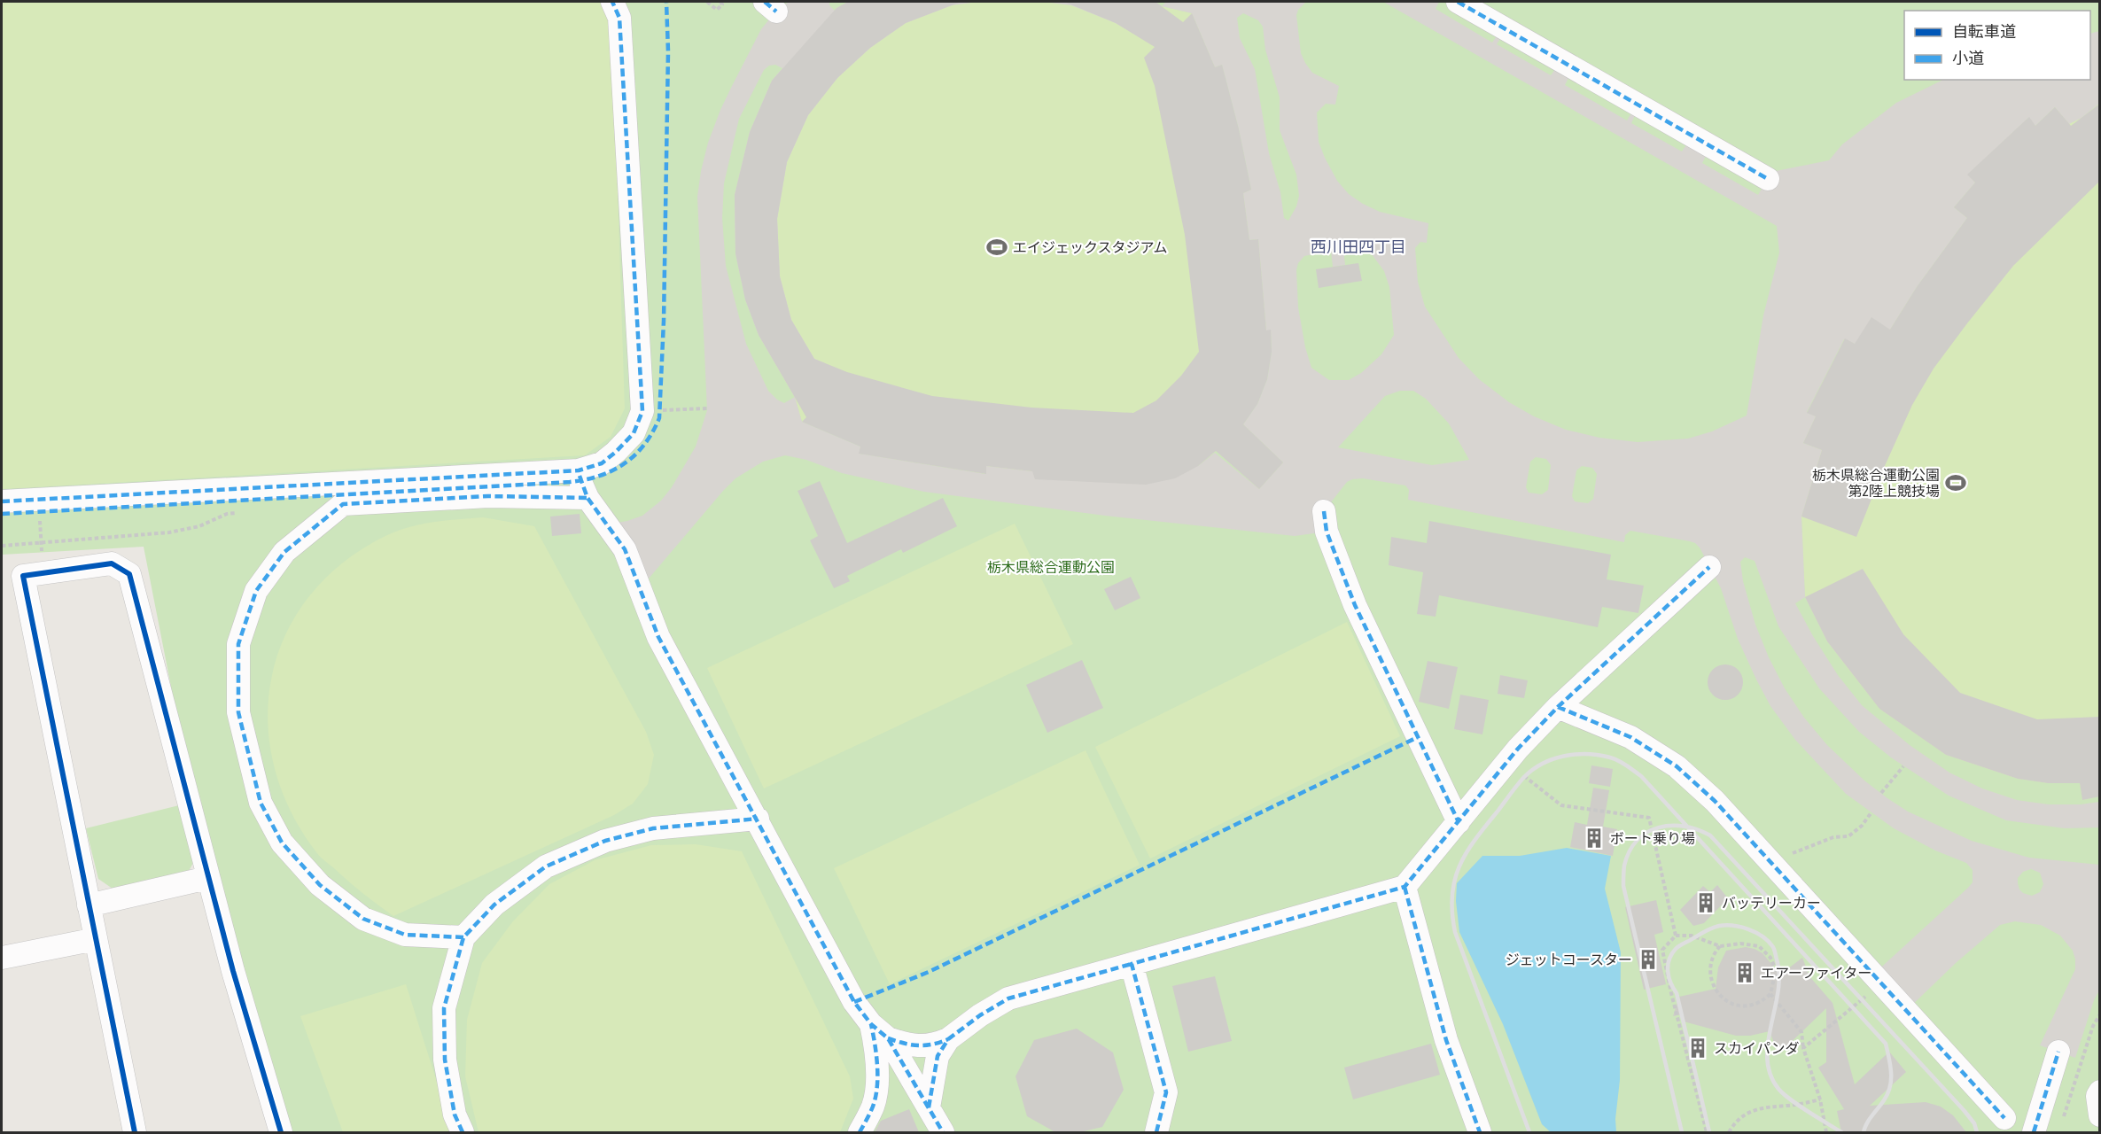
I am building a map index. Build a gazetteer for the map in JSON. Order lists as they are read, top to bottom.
{
  "districts": ["西川田四丁目"],
  "parks": ["栃木県総合運動公園"],
  "places": {
    "sports": ["エイジェックスタジアム", "栃木県総合運動公園 第2陸上競技場"],
    "building": [
      "ボート乗り場",
      "バッテリーカー",
      "ジェットコースター",
      "エアーファイター",
      "スカイパンダ"
    ]
  },
  "legend": ["自転車道", "小道"]
}
